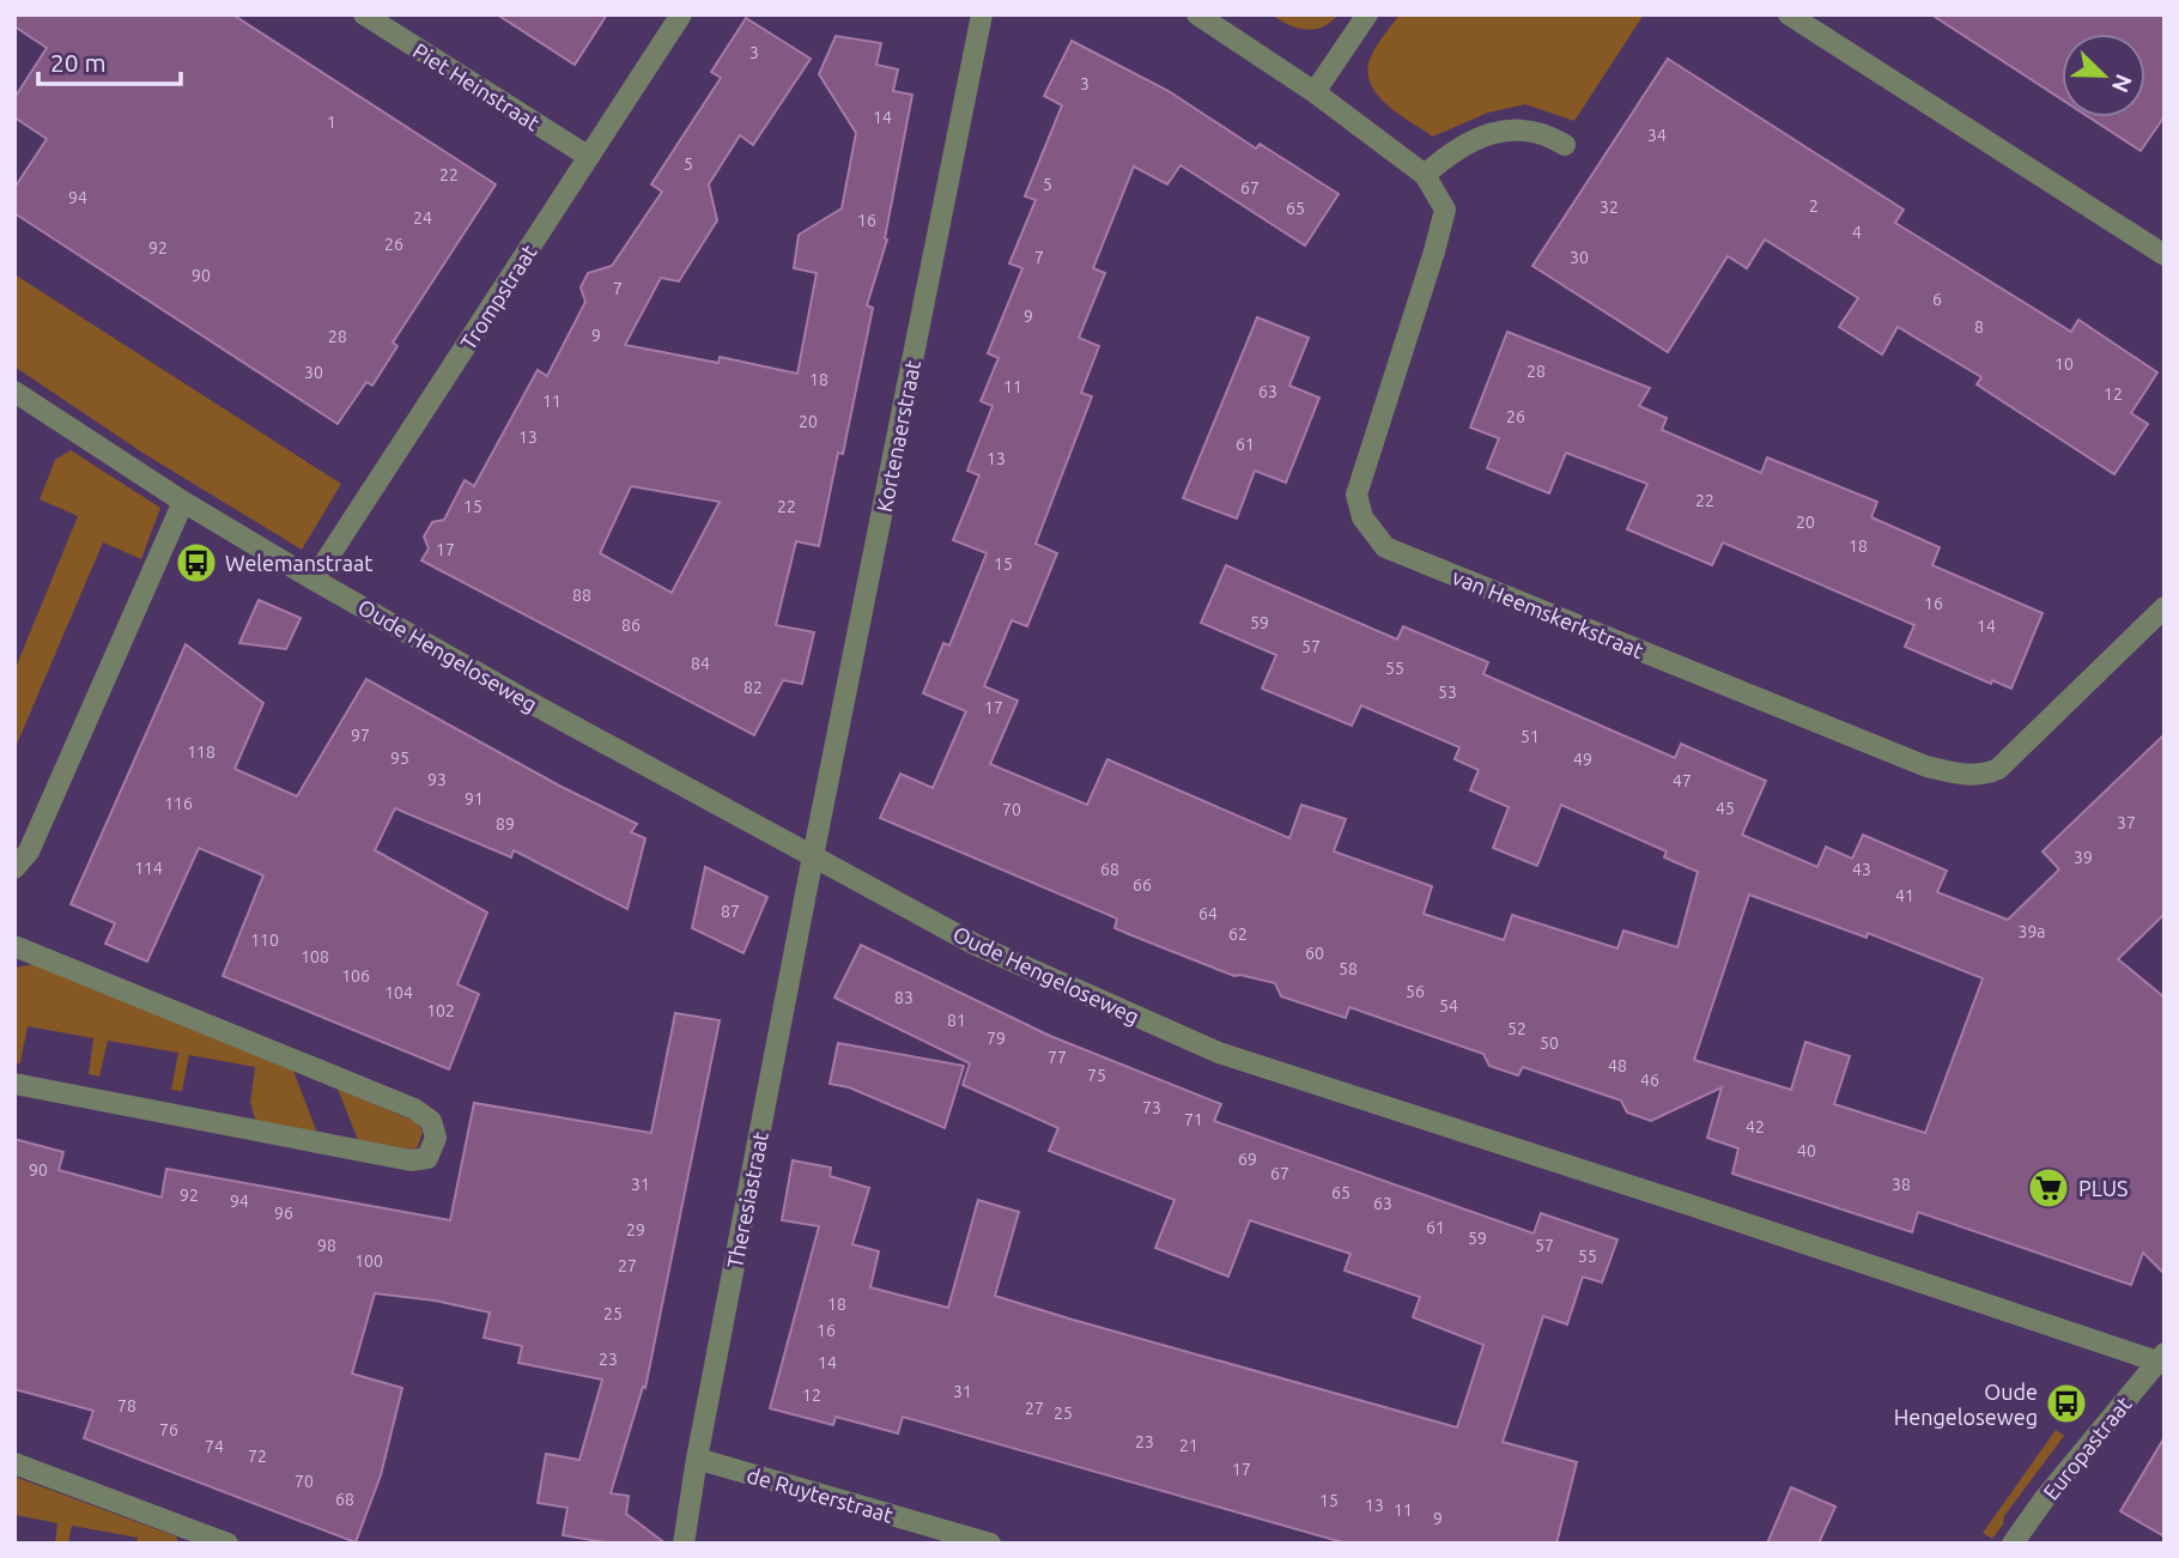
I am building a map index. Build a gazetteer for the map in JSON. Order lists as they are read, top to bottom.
{
  "streets": {
    "street": [
      "Piet Heinstraat",
      "Trompstraat",
      "Kortenaerstraat",
      "van Heemskerkstraat",
      "Oude Hengeloseweg",
      "Theresiastraat",
      "Europastraat",
      "de Ruyterstraat"
    ]
  },
  "crossings": [
    ["Piet Heinstraat", "Trompstraat"],
    ["Trompstraat", "Oude Hengeloseweg"],
    ["Kortenaerstraat", "Oude Hengeloseweg"],
    ["Kortenaerstraat", "Theresiastraat"],
    ["Oude Hengeloseweg", "Theresiastraat"],
    ["Oude Hengeloseweg", "Europastraat"],
    ["Theresiastraat", "de Ruyterstraat"]
  ],
  "places": {
    "bus stop": ["Welemanstraat", "Oude Hengeloseweg"],
    "supermarket": ["PLUS"]
  },
  "house_numbers": [
    "3",
    "3",
    "14",
    "1",
    "34",
    "5",
    "22",
    "5",
    "67",
    "94",
    "2",
    "32",
    "65",
    "24",
    "16",
    "4",
    "26",
    "92",
    "7",
    "30",
    "90",
    "7",
    "6",
    "9",
    "8",
    "9",
    "28",
    "10",
    "28",
    "30",
    "18",
    "11",
    "63",
    "12",
    "11",
    "26",
    "20",
    "13",
    "61",
    "13",
    "22",
    "15",
    "22",
    "20",
    "18",
    "17",
    "15",
    "88",
    "16",
    "59",
    "86",
    "14",
    "57",
    "84",
    "55",
    "82",
    "53",
    "17",
    "97",
    "51",
    "118",
    "95",
    "49",
    "93",
    "47",
    "91",
    "116",
    "45",
    "70",
    "37",
    "89",
    "39",
    "114",
    "68",
    "43",
    "66",
    "41",
    "87",
    "64",
    "39a",
    "62",
    "110",
    "60",
    "108",
    "58",
    "106",
    "56",
    "104",
    "83",
    "54",
    "102",
    "81",
    "52",
    "79",
    "50",
    "77",
    "48",
    "75",
    "46",
    "73",
    "71",
    "42",
    "40",
    "69",
    "90",
    "67",
    "31",
    "38",
    "65",
    "92",
    "94",
    "63",
    "96",
    "61",
    "29",
    "59",
    "98",
    "57",
    "55",
    "100",
    "27",
    "18",
    "25",
    "16",
    "23",
    "14",
    "31",
    "12",
    "78",
    "27",
    "25",
    "76",
    "23",
    "21",
    "74",
    "72",
    "17",
    "70",
    "68",
    "15",
    "13",
    "11",
    "9"
  ],
  "scale_bar": "20 m",
  "north": "bottom right"
}
